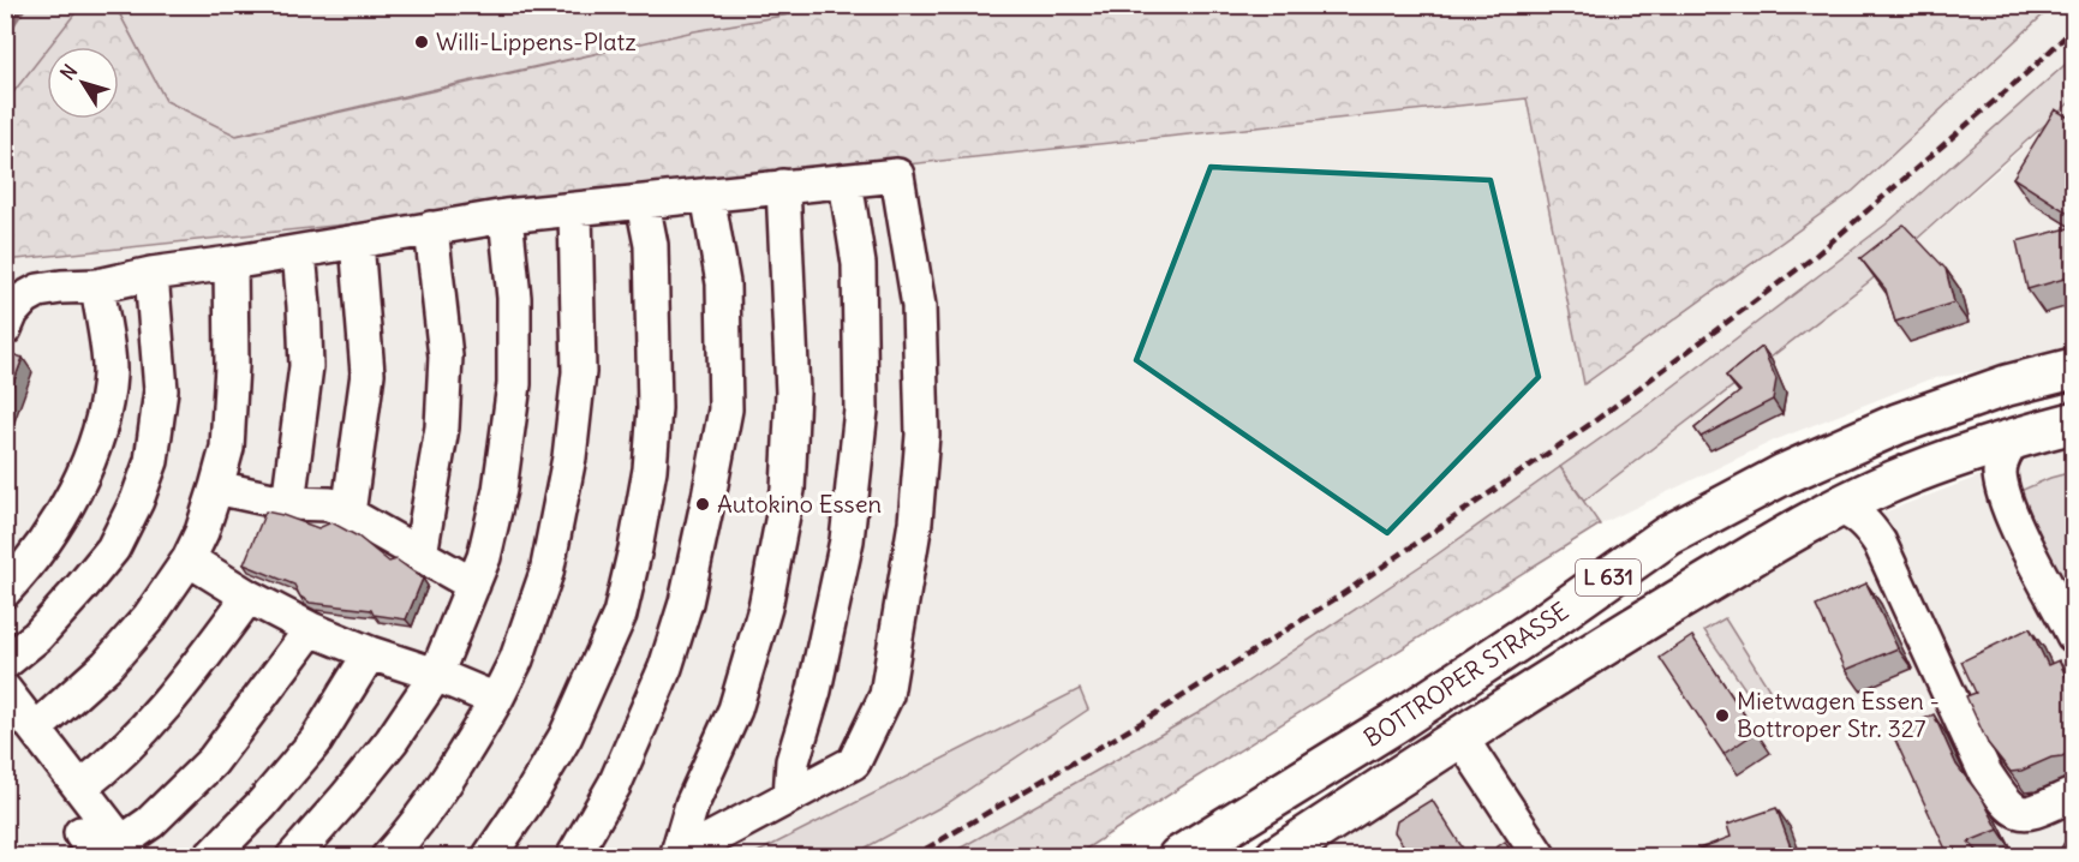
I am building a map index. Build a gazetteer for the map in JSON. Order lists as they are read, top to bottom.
{
  "streets": {
    "main road": ["L 631", "BOTTROPER STRASSE"]
  },
  "places": ["Willi-Lippens-Platz", "Autokino Essen", "Mietwagen Essen - Bottroper Str. 327"],
  "north": "top left"
}
